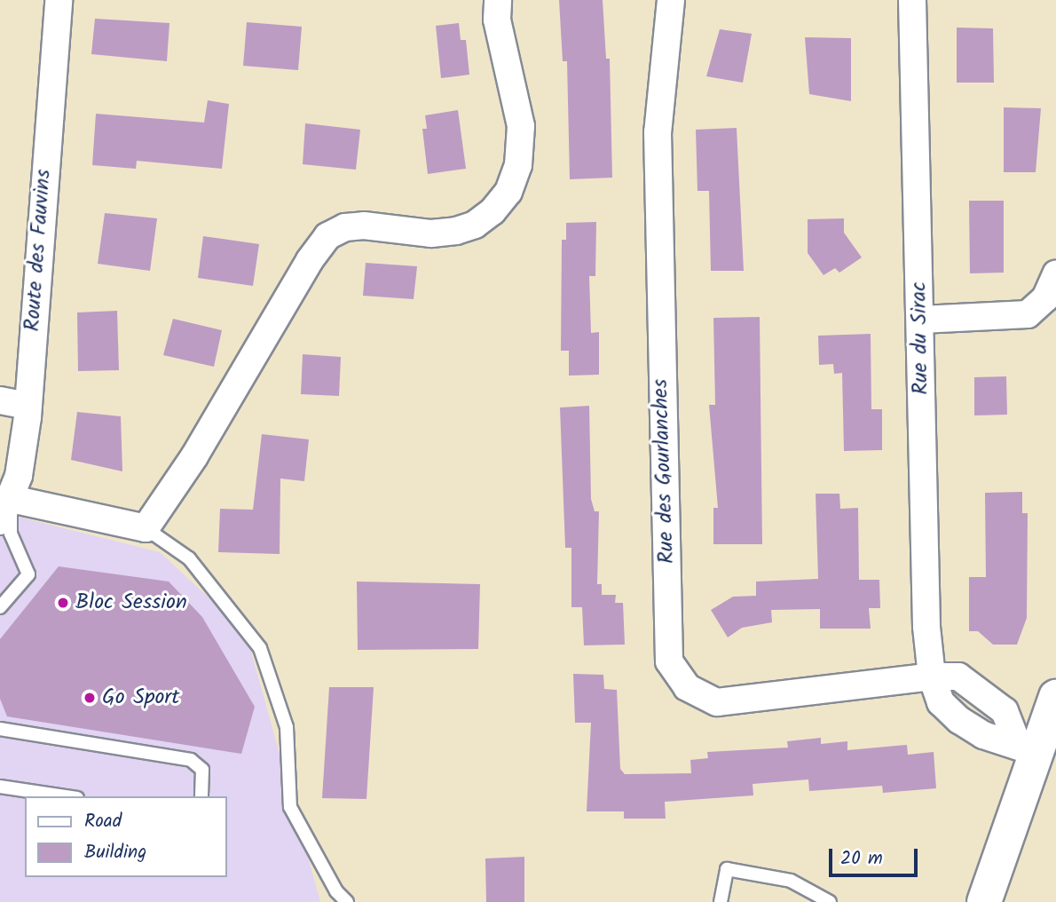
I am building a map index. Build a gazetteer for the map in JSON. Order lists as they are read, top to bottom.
{
  "streets": {
    "street": ["Route des Fauvins", "Rue du Sirac", "Rue des Gourlanches"]
  },
  "crossings": [
    ["Rue du Sirac", "Rue des Gourlanches"]
  ],
  "places": ["Bloc Session", "Go Sport"],
  "legend": ["Road", "Building"],
  "scale_bar": "20 m"
}
